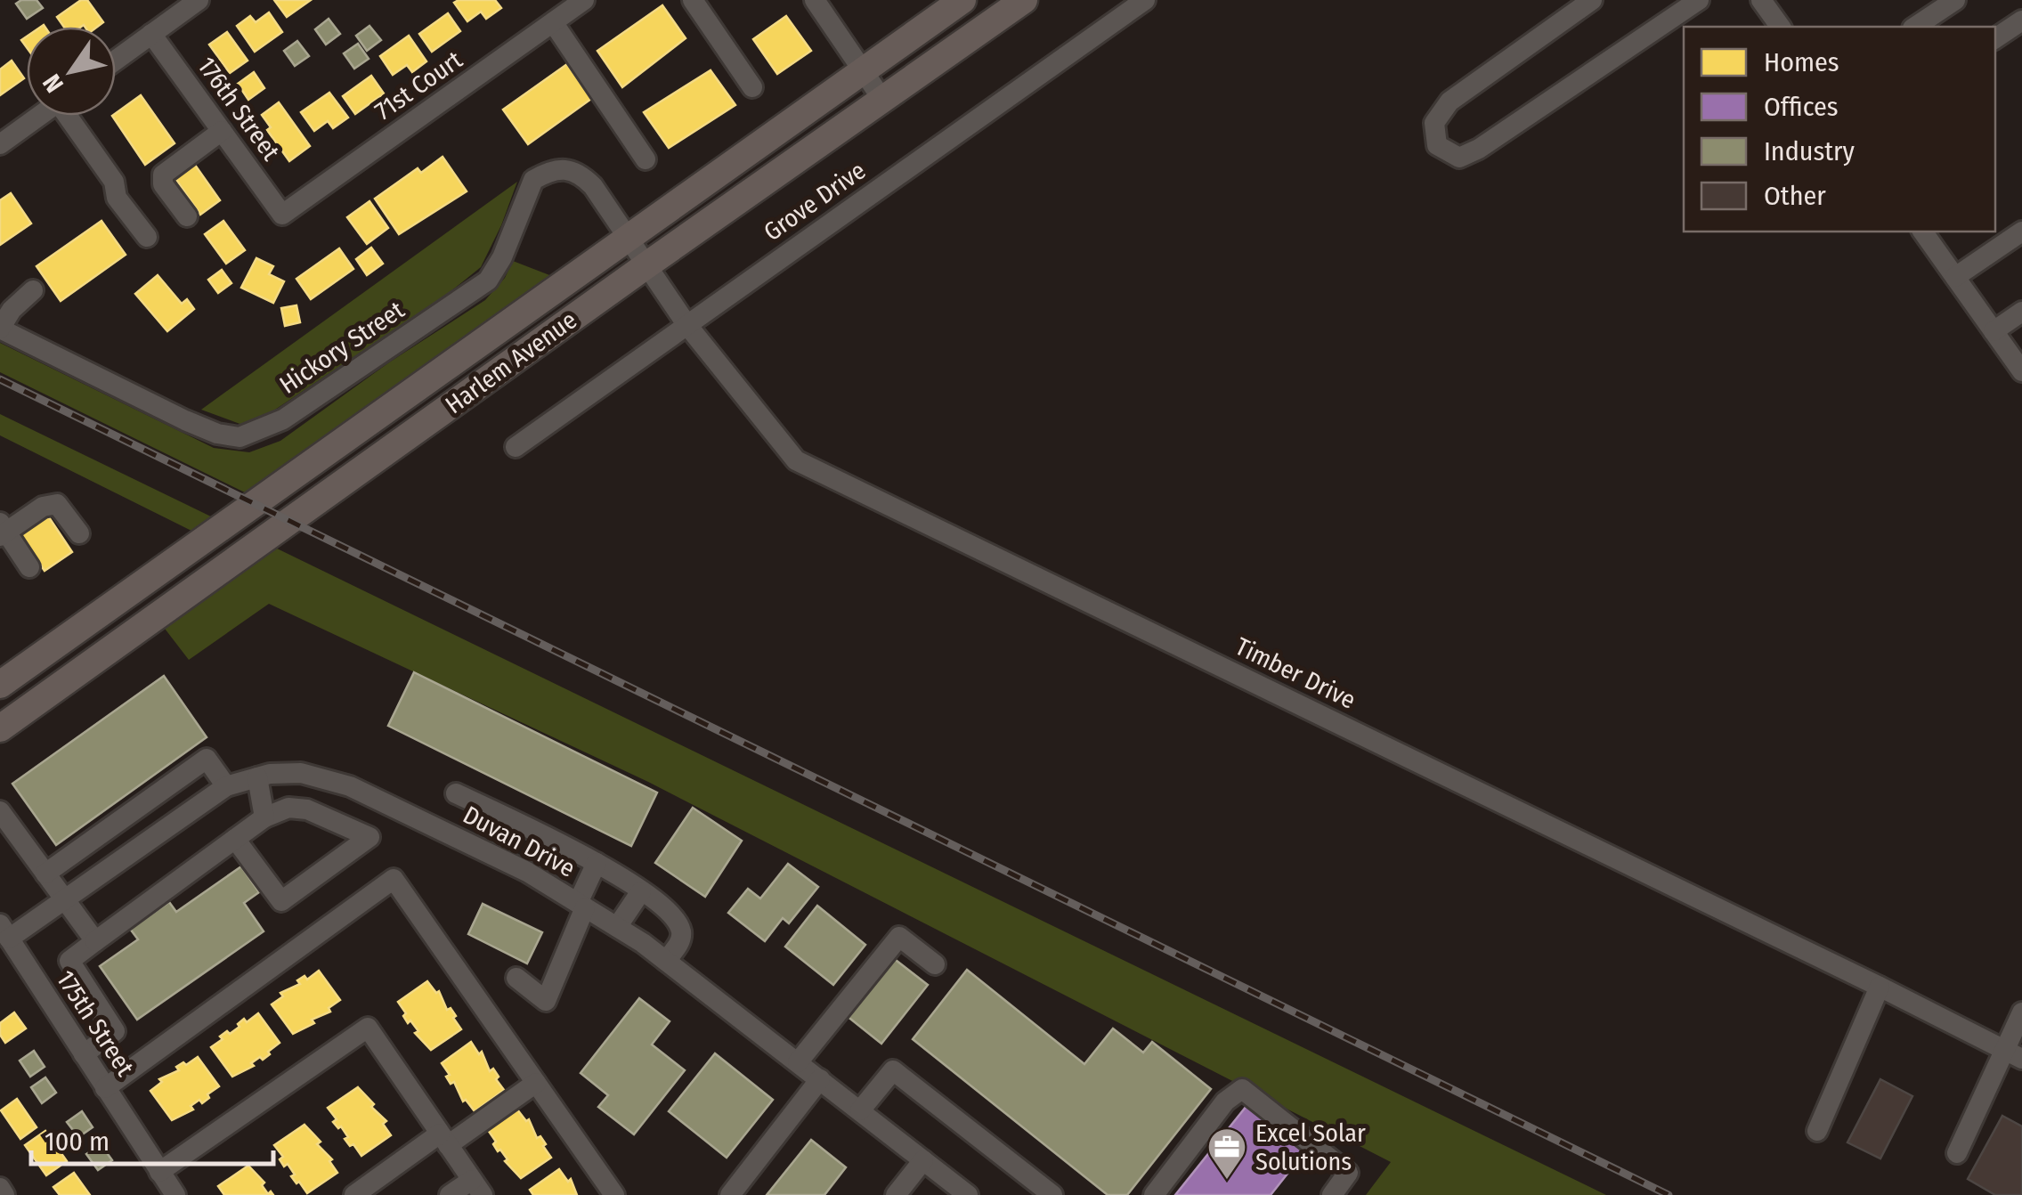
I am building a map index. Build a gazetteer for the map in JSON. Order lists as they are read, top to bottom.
{
  "streets": {
    "main road": ["Harlem Avenue"],
    "street": [
      "71st Court",
      "176th Street",
      "Grove Drive",
      "Hickory Street",
      "Timber Drive",
      "Duvan Drive",
      "175th Street"
    ]
  },
  "crossings": [
    ["71st Court", "176th Street"],
    ["Grove Drive", "Timber Drive"],
    ["Hickory Street", "Harlem Avenue"],
    ["Hickory Street", "Timber Drive"],
    ["Harlem Avenue", "Timber Drive"],
    ["Duvan Drive", "175th Street"]
  ],
  "places": {
    "office": ["Excel Solar Solutions"]
  },
  "legend": [
    "Homes",
    "Offices",
    "Industry",
    "Other"
  ],
  "scale_bar": "100 m",
  "north": "bottom left"
}
